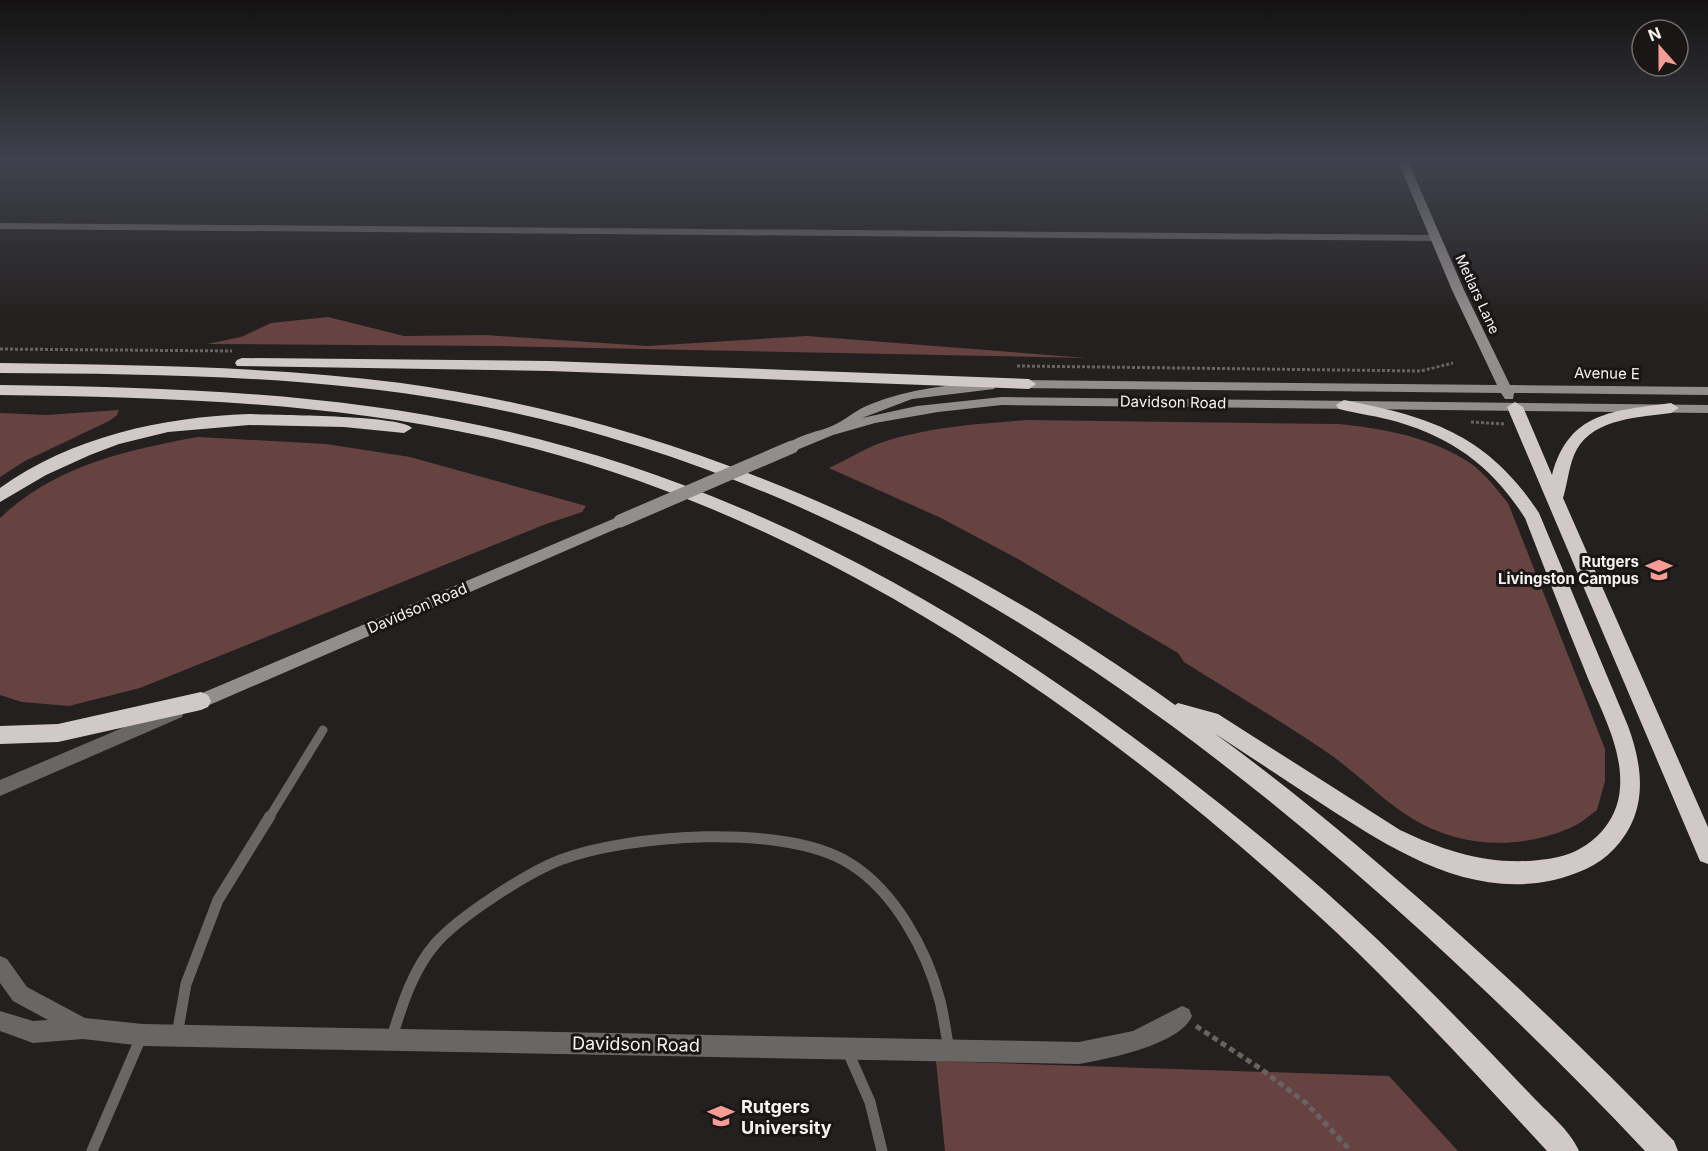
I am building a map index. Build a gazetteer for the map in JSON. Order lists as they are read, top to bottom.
{
  "streets": {
    "main road": ["Metlars Lane", "Avenue E", "Davidson Road"]
  },
  "crossings": [
    ["Metlars Lane", "Avenue E"],
    ["Metlars Lane", "Davidson Road"],
    ["Avenue E", "Davidson Road"]
  ],
  "places": {
    "school or university": ["Rutgers Livingston Campus", "Rutgers University"]
  },
  "north": "top"
}
